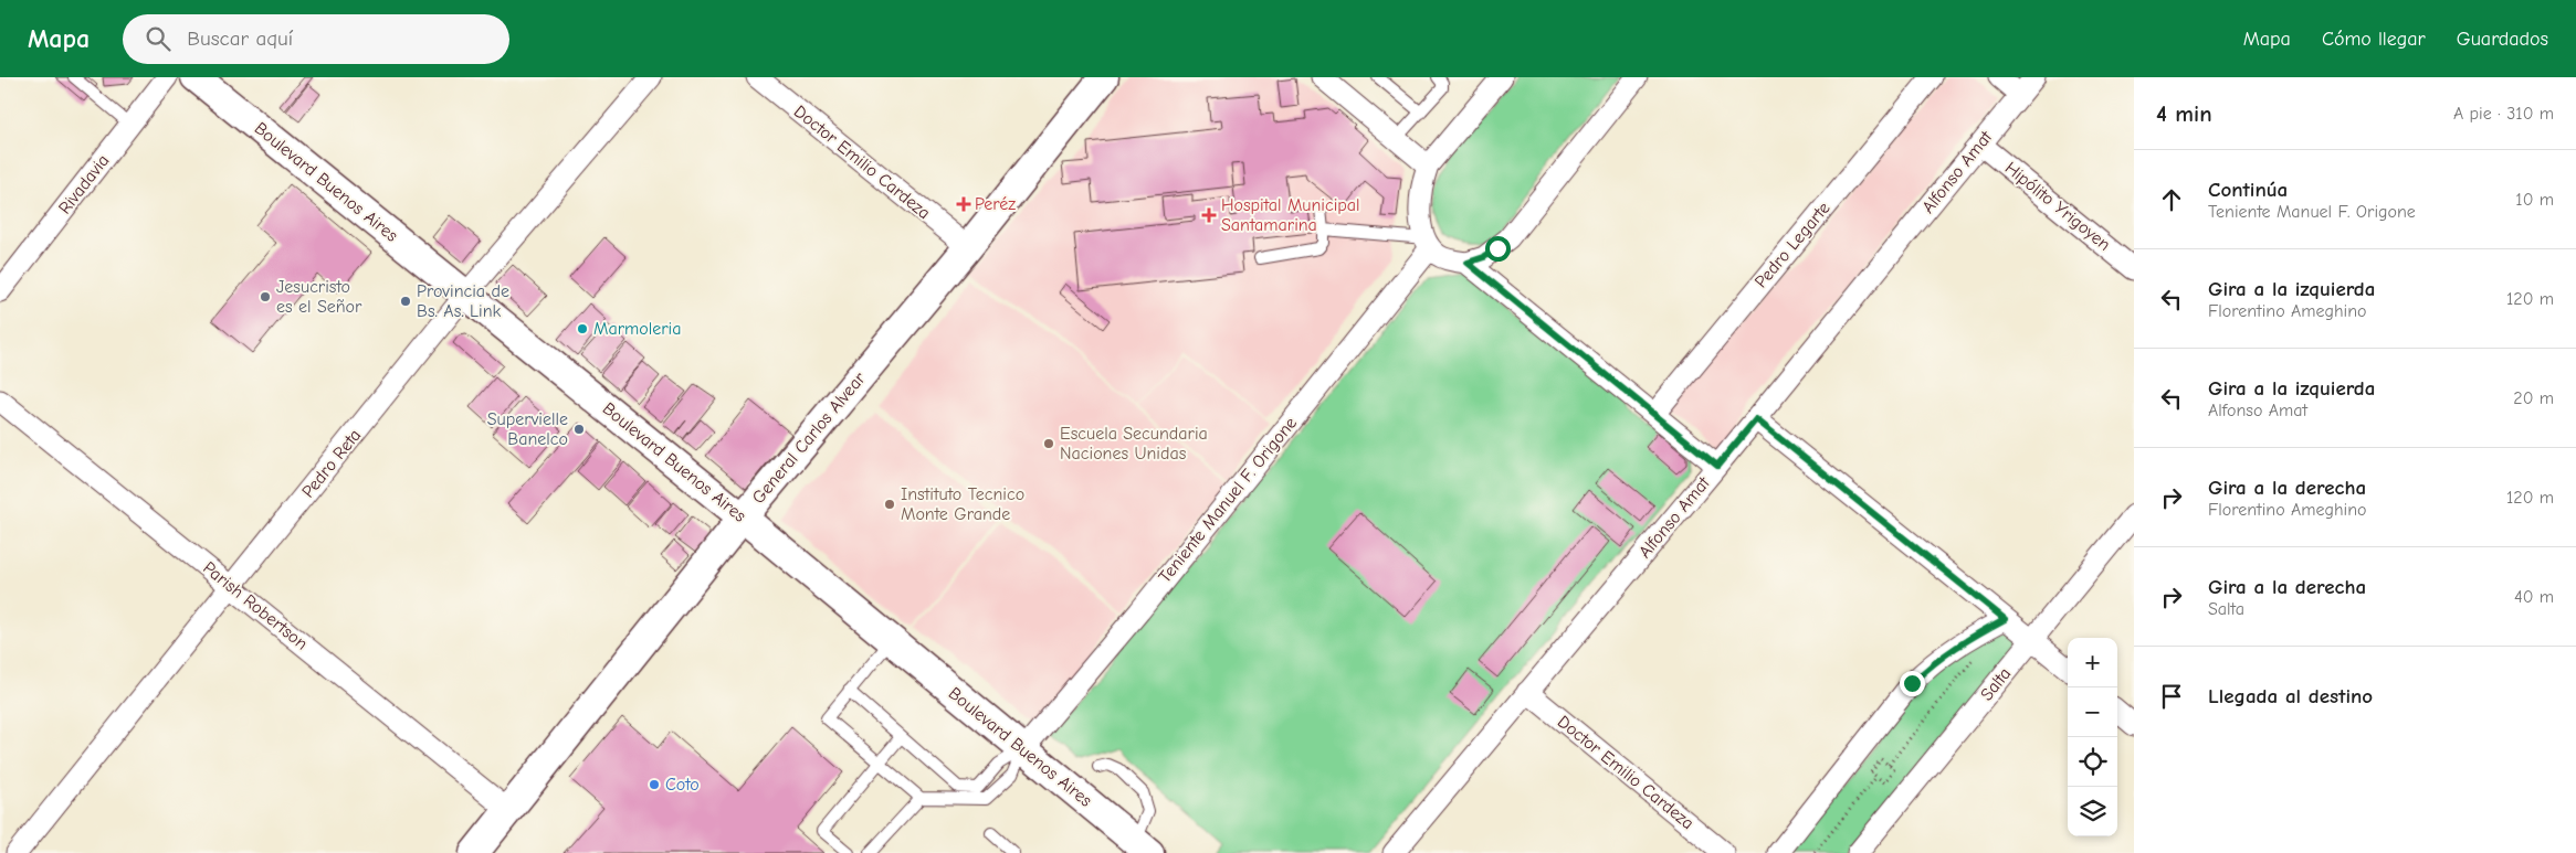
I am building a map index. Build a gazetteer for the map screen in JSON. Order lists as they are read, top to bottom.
{
  "streets": {
    "main road": ["Boulevard Buenos Aires", "General Carlos Alvear"],
    "street": [
      "Doctor Emilio Cardeza",
      "Alfonso Amat",
      "Rivadavia",
      "Hipólito Yrigoyen",
      "Pedro Legarte",
      "Pedro Reta",
      "Teniente Manuel F. Origone",
      "Parish Robertson",
      "Salta"
    ]
  },
  "crossings": [
    ["Doctor Emilio Cardeza", "Alfonso Amat"],
    ["Doctor Emilio Cardeza", "General Carlos Alvear"],
    ["Alfonso Amat", "Hipólito Yrigoyen"],
    ["Boulevard Buenos Aires", "General Carlos Alvear"],
    ["Boulevard Buenos Aires", "Pedro Reta"],
    ["Boulevard Buenos Aires", "Teniente Manuel F. Origone"],
    ["General Carlos Alvear", "Parish Robertson"],
    ["Pedro Reta", "Parish Robertson"]
  ],
  "places": {
    "health": ["Peréz", "Hospital Municipal Santamarina"],
    "other": [
      "Jesucristo es el Señor",
      "Provincia de Bs. As. Link",
      "Marmoleria",
      "Supervielle Banelco",
      "Escuela Secundaria Naciones Unidas",
      "Instituto Tecnico Monte Grande",
      "Coto"
    ]
  },
  "page": {
    "header": "Mapa",
    "search": "Buscar aquí",
    "nav": ["Mapa", "Cómo llegar", "Guardados"],
    "heading": ["4 min", "A pie · 310 m"],
    "list": [
      ["Continúa", "Teniente Manuel F. Origone", "10 m"],
      ["Gira a la izquierda", "Florentino Ameghino", "120 m"],
      ["Gira a la izquierda", "Alfonso Amat", "20 m"],
      ["Gira a la derecha", "Florentino Ameghino", "120 m"],
      ["Gira a la derecha", "Salta", "40 m"],
      "Llegada al destino"
    ],
    "map_buttons": ["+", "−"]
  }
}
